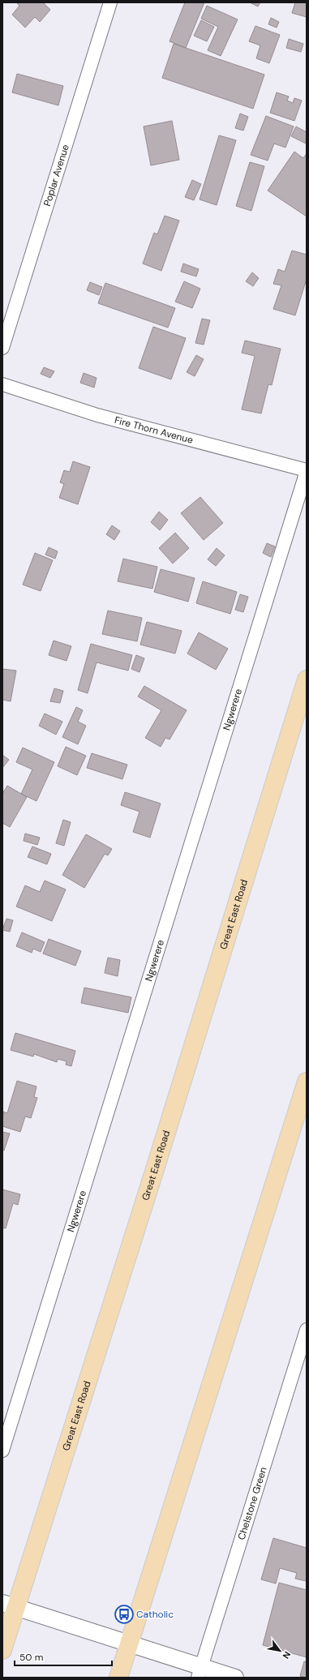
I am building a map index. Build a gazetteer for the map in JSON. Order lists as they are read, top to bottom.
{
  "streets": {
    "main road": ["Great East Road"],
    "street": [
      "Poplar Avenue",
      "Fire Thorn Avenue",
      "Ngwerere",
      "Chelstone Green"
    ]
  },
  "crossings": [
    ["Fire Thorn Avenue", "Ngwerere"]
  ],
  "places": {
    "bus stop": ["Catholic"]
  },
  "scale_bar": "50 m",
  "north": "bottom right"
}
